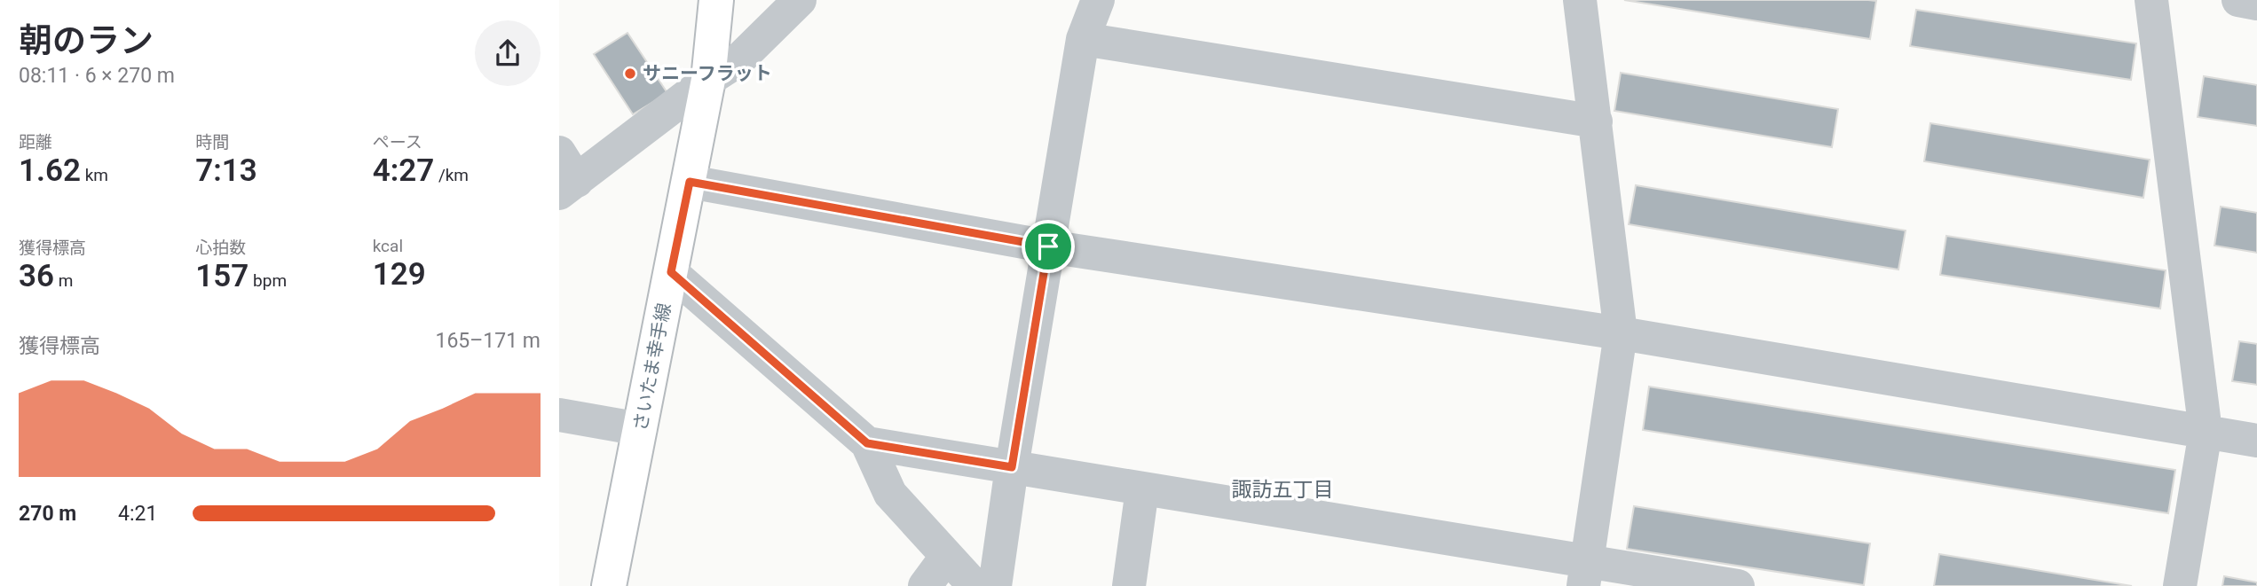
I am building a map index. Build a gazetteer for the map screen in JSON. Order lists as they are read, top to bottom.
{
  "streets": {
    "main road": ["さいたま幸手線"]
  },
  "districts": ["諏訪五丁目"],
  "places": ["サニーフラット"],
  "page": {
    "heading": ["朝のラン", "08:11 · 6 × 270 m"],
    "stats": [
      ["距離", "1.62 km"],
      ["時間", "7:13"],
      ["ペース", "4:27 /km"],
      ["獲得標高", "36 m"],
      ["心拍数", "157 bpm"],
      ["kcal", "129"]
    ],
    "chart": ["獲得標高", "165–171 m"],
    "list": [
      {
        "name": "270 m",
        "note": "4:21"
      }
    ]
  }
}
